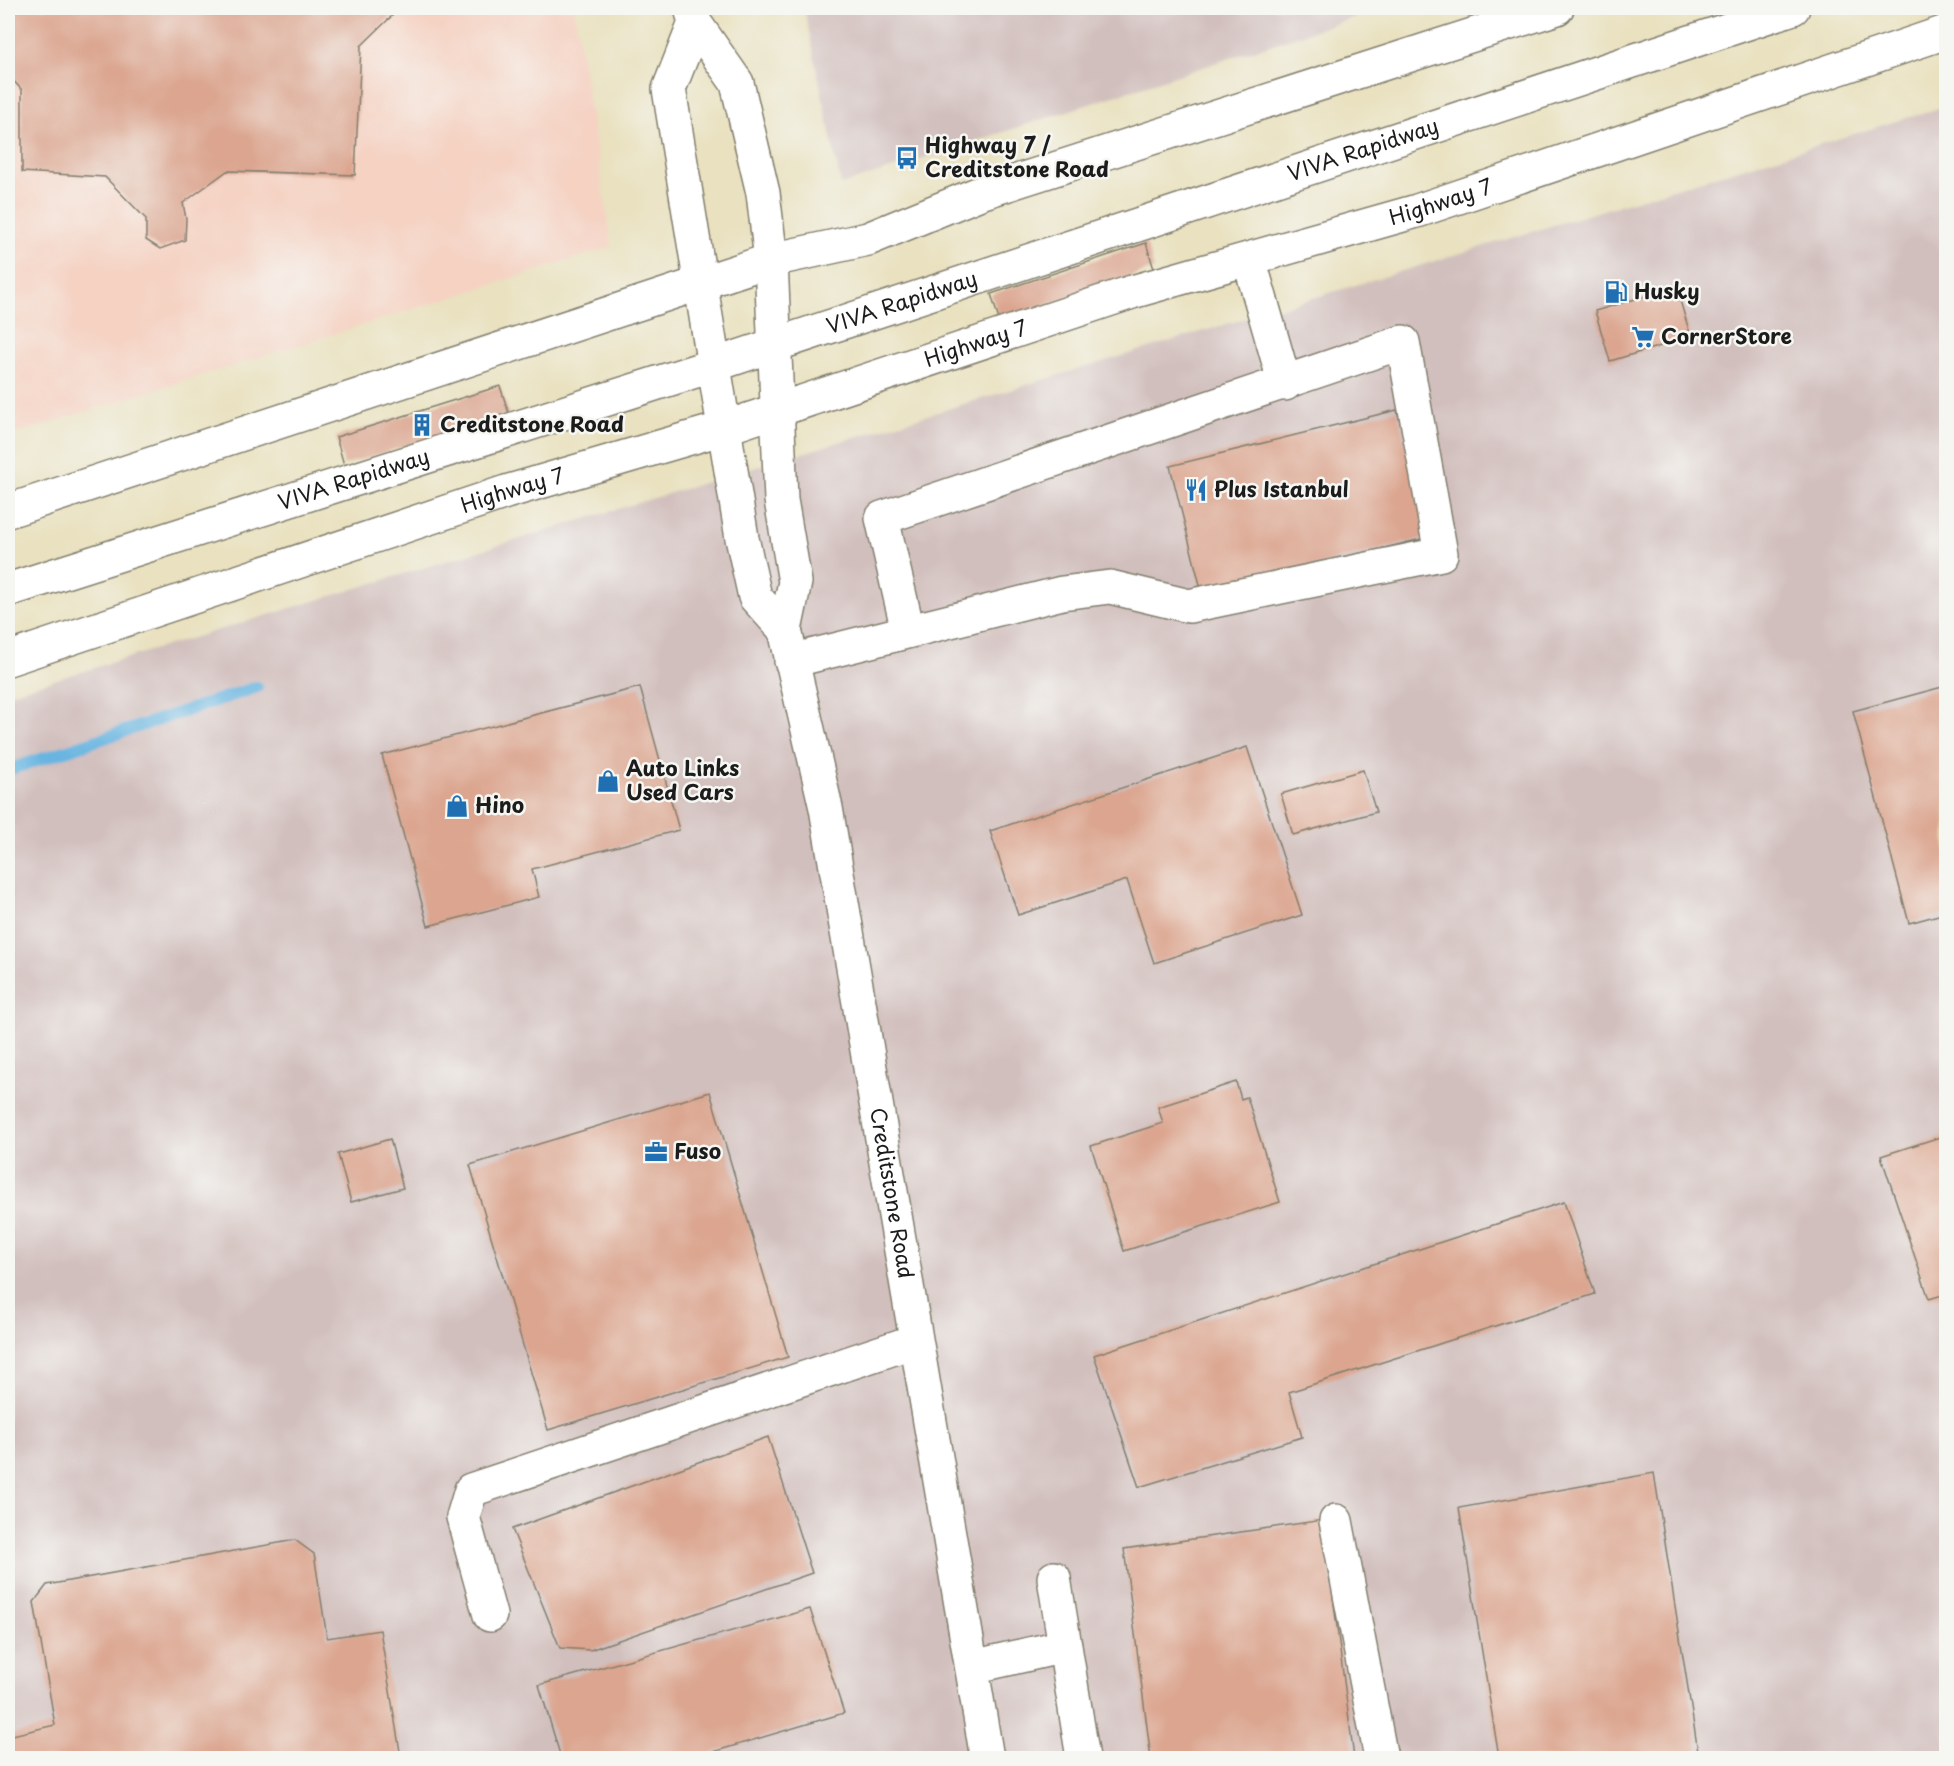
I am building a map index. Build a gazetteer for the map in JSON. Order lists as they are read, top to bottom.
{
  "streets": {
    "main road": ["VIVA Rapidway", "Highway 7", "Creditstone Road"]
  },
  "crossings": [
    ["VIVA Rapidway", "Creditstone Road"],
    ["Highway 7", "Creditstone Road"]
  ],
  "places": {
    "bus stop": ["Highway 7 / Creditstone Road"],
    "fuel station": ["Husky"],
    "supermarket": ["CornerStore"],
    "building": ["Creditstone Road"],
    "restaurant": ["Plus Istanbul"],
    "shop": ["Auto Links Used Cars", "Hino"],
    "office": ["Fuso"]
  }
}
